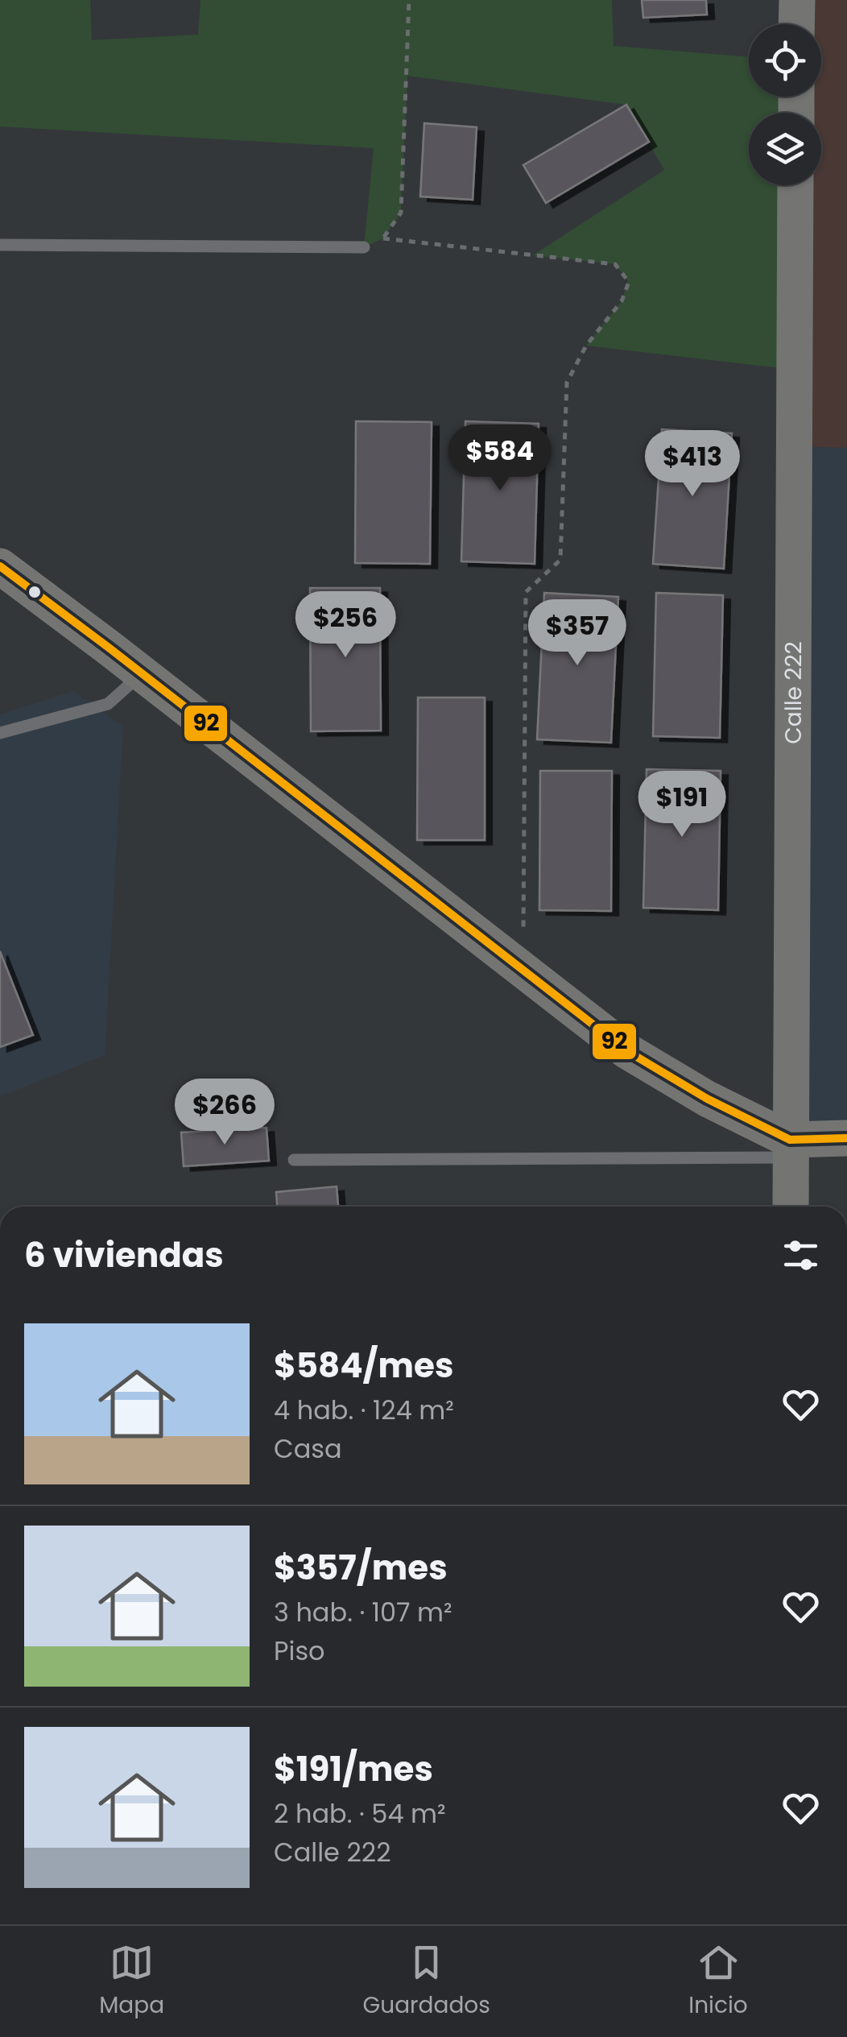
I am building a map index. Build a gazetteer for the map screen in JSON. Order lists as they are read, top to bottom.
{
  "streets": {
    "main road": ["Calle 222"]
  },
  "lines": ["transit line 92"],
  "page": {
    "price": [
      "$584",
      "$413",
      "$256",
      "$357",
      "$191",
      "$266"
    ],
    "heading": "6 viviendas",
    "list": [
      {
        "name": "$584/mes",
        "note": "4 hab. · 124 m² · Casa"
      },
      {
        "name": "$357/mes",
        "note": "3 hab. · 107 m² · Piso"
      },
      {
        "name": "$191/mes",
        "note": "2 hab. · 54 m² · Calle 222"
      }
    ],
    "tabs": ["Mapa", "Guardados", "Inicio"]
  }
}
